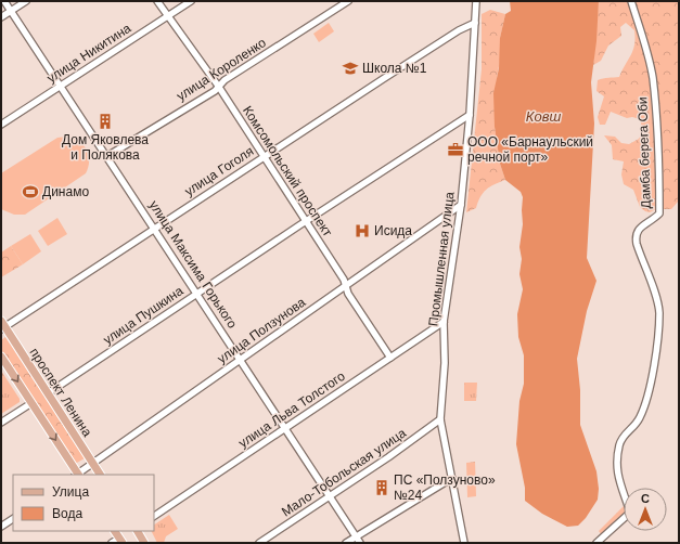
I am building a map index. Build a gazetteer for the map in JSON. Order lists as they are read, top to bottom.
{
  "streets": {
    "main road": ["проспект Ленина"],
    "street": [
      "улица Никитина",
      "улица Короленко",
      "Дамба берега Оби",
      "улица Гоголя",
      "Комсомольский проспект",
      "Промышленная улица",
      "улица Максима Горького",
      "улица Пушкина",
      "улица Ползунова",
      "улица Льва Толстого",
      "Мало-Тобольская улица"
    ]
  },
  "crossings": [
    ["улица Никитина", "Комсомольский проспект"],
    ["улица Никитина", "улица Максима Горького"],
    ["улица Короленко", "Комсомольский проспект"],
    ["улица Короленко", "улица Максима Горького"],
    ["улица Гоголя", "Комсомольский проспект"],
    ["улица Гоголя", "Промышленная улица"],
    ["улица Гоголя", "улица Максима Горького"],
    ["улица Гоголя", "проспект Ленина"],
    ["Комсомольский проспект", "улица Пушкина"],
    ["Комсомольский проспект", "улица Ползунова"],
    ["Комсомольский проспект", "улица Льва Толстого"],
    ["Промышленная улица", "улица Пушкина"],
    ["Промышленная улица", "улица Ползунова"],
    ["Промышленная улица", "улица Льва Толстого"],
    ["Промышленная улица", "Мало-Тобольская улица"],
    ["улица Максима Горького", "улица Пушкина"],
    ["улица Максима Горького", "улица Ползунова"],
    ["улица Максима Горького", "улица Льва Толстого"],
    ["улица Максима Горького", "Мало-Тобольская улица"],
    ["улица Пушкина", "проспект Ленина"],
    ["улица Ползунова", "проспект Ленина"]
  ],
  "water": ["Ковш"],
  "places": {
    "school or university": ["Школа №1"],
    "building": ["Дом Яковлева и Полякова", "ПС «Ползуново» №24"],
    "office": ["ООО «Барнаульский речной порт»"],
    "sports": ["Динамо"],
    "hospital": ["Исида"]
  },
  "legend": ["Улица", "Вода"],
  "north": "top"
}
